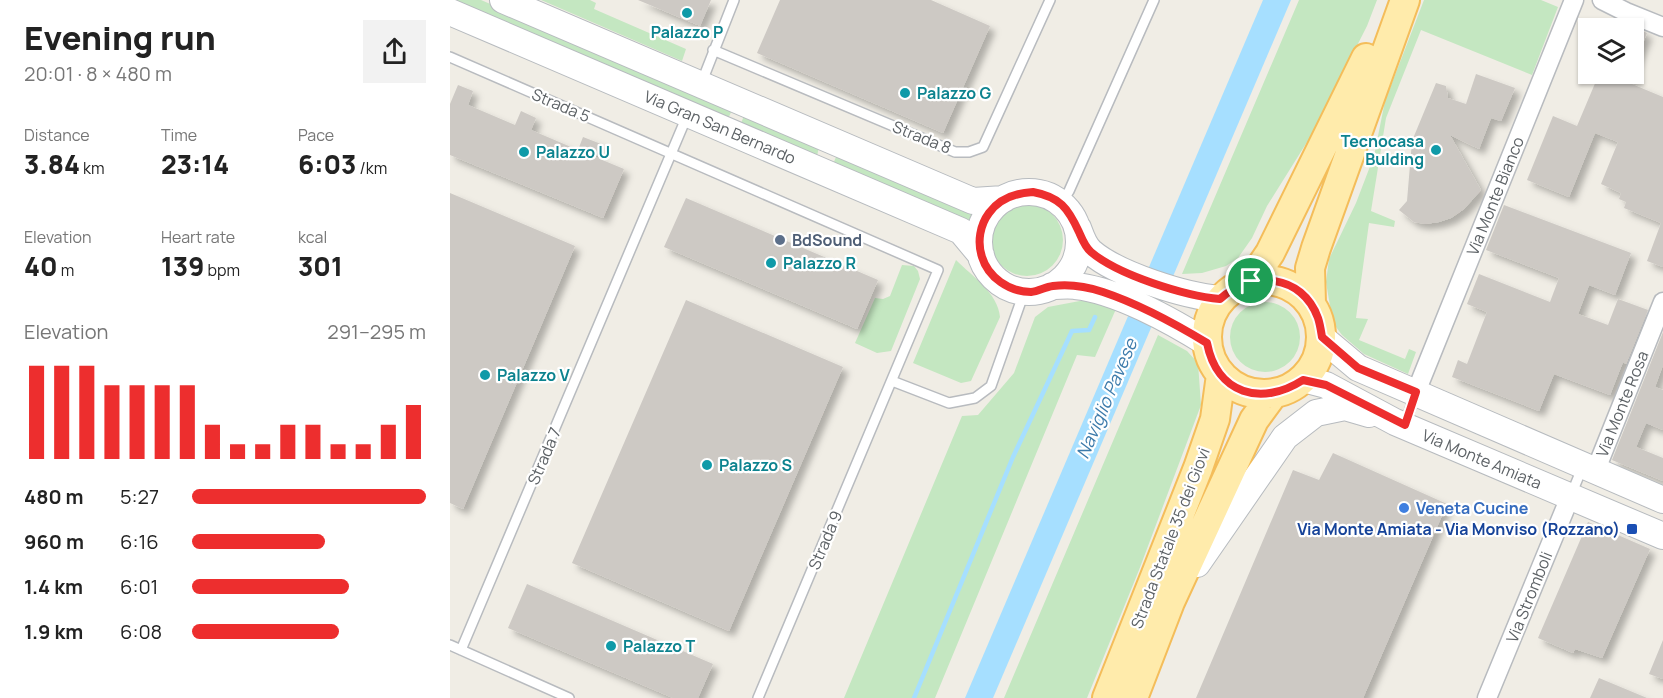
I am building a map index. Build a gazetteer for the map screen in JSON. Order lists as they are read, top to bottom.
{
  "streets": {
    "main road": ["Via Gran San Bernardo", "Via Monte Amiata", "Strada Statale 35 dei Giovi"],
    "street": ["Via Monte Bianco", "Via Monte Rosa", "Via Stromboli"],
    "lane": [
      "Strada 5",
      "Strada 8",
      "Strada 7",
      "Strada 9"
    ]
  },
  "crossings": [
    ["Strada 5", "Strada 7"],
    ["Strada 5", "Strada 9"],
    ["Via Gran San Bernardo", "Strada 7"],
    ["Via Monte Bianco", "Via Monte Amiata"],
    ["Via Monte Rosa", "Via Monte Amiata"],
    ["Strada 7", "Strada 9"],
    ["Via Monte Amiata", "Strada Statale 35 dei Giovi"],
    ["Via Monte Amiata", "Via Stromboli"]
  ],
  "water": ["Naviglio Pavese"],
  "places": {
    "other": [
      "Palazzo P",
      "Palazzo G",
      "Tecnocasa Bulding",
      "Palazzo U",
      "BdSound",
      "Palazzo R",
      "Palazzo V",
      "Palazzo S",
      "Veneta Cucine",
      "Palazzo T"
    ],
    "transit": ["Via Monte Amiata - Via Monviso (Rozzano)"]
  },
  "page": {
    "heading": ["Evening run", "20:01 · 8 × 480 m"],
    "stats": [
      ["Distance", "3.84 km"],
      ["Time", "23:14"],
      ["Pace", "6:03 /km"],
      ["Elevation", "40 m"],
      ["Heart rate", "139 bpm"],
      ["kcal", "301"]
    ],
    "chart": ["Elevation", "291–295 m"],
    "list": [
      {
        "name": "480 m",
        "note": "5:27"
      },
      {
        "name": "960 m",
        "note": "6:16"
      },
      {
        "name": "1.4 km",
        "note": "6:01"
      },
      {
        "name": "1.9 km",
        "note": "6:08"
      }
    ]
  }
}
